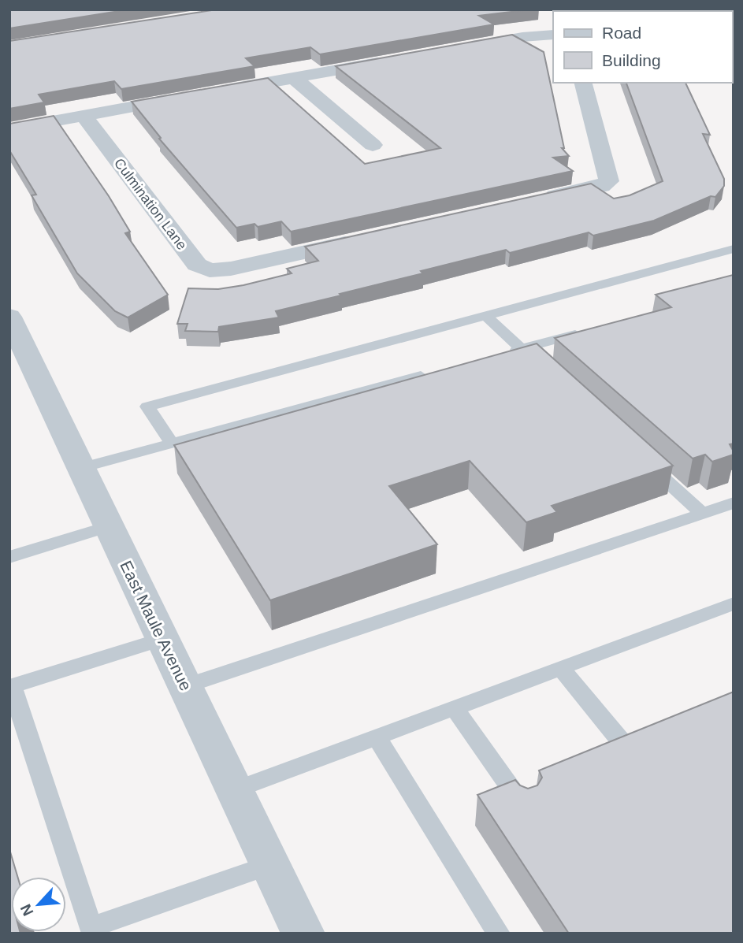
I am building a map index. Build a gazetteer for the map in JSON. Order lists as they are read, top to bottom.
{
  "streets": {
    "street": ["Culmination Lane", "East Maule Avenue"]
  },
  "legend": ["Road", "Building"],
  "north": "bottom left"
}
